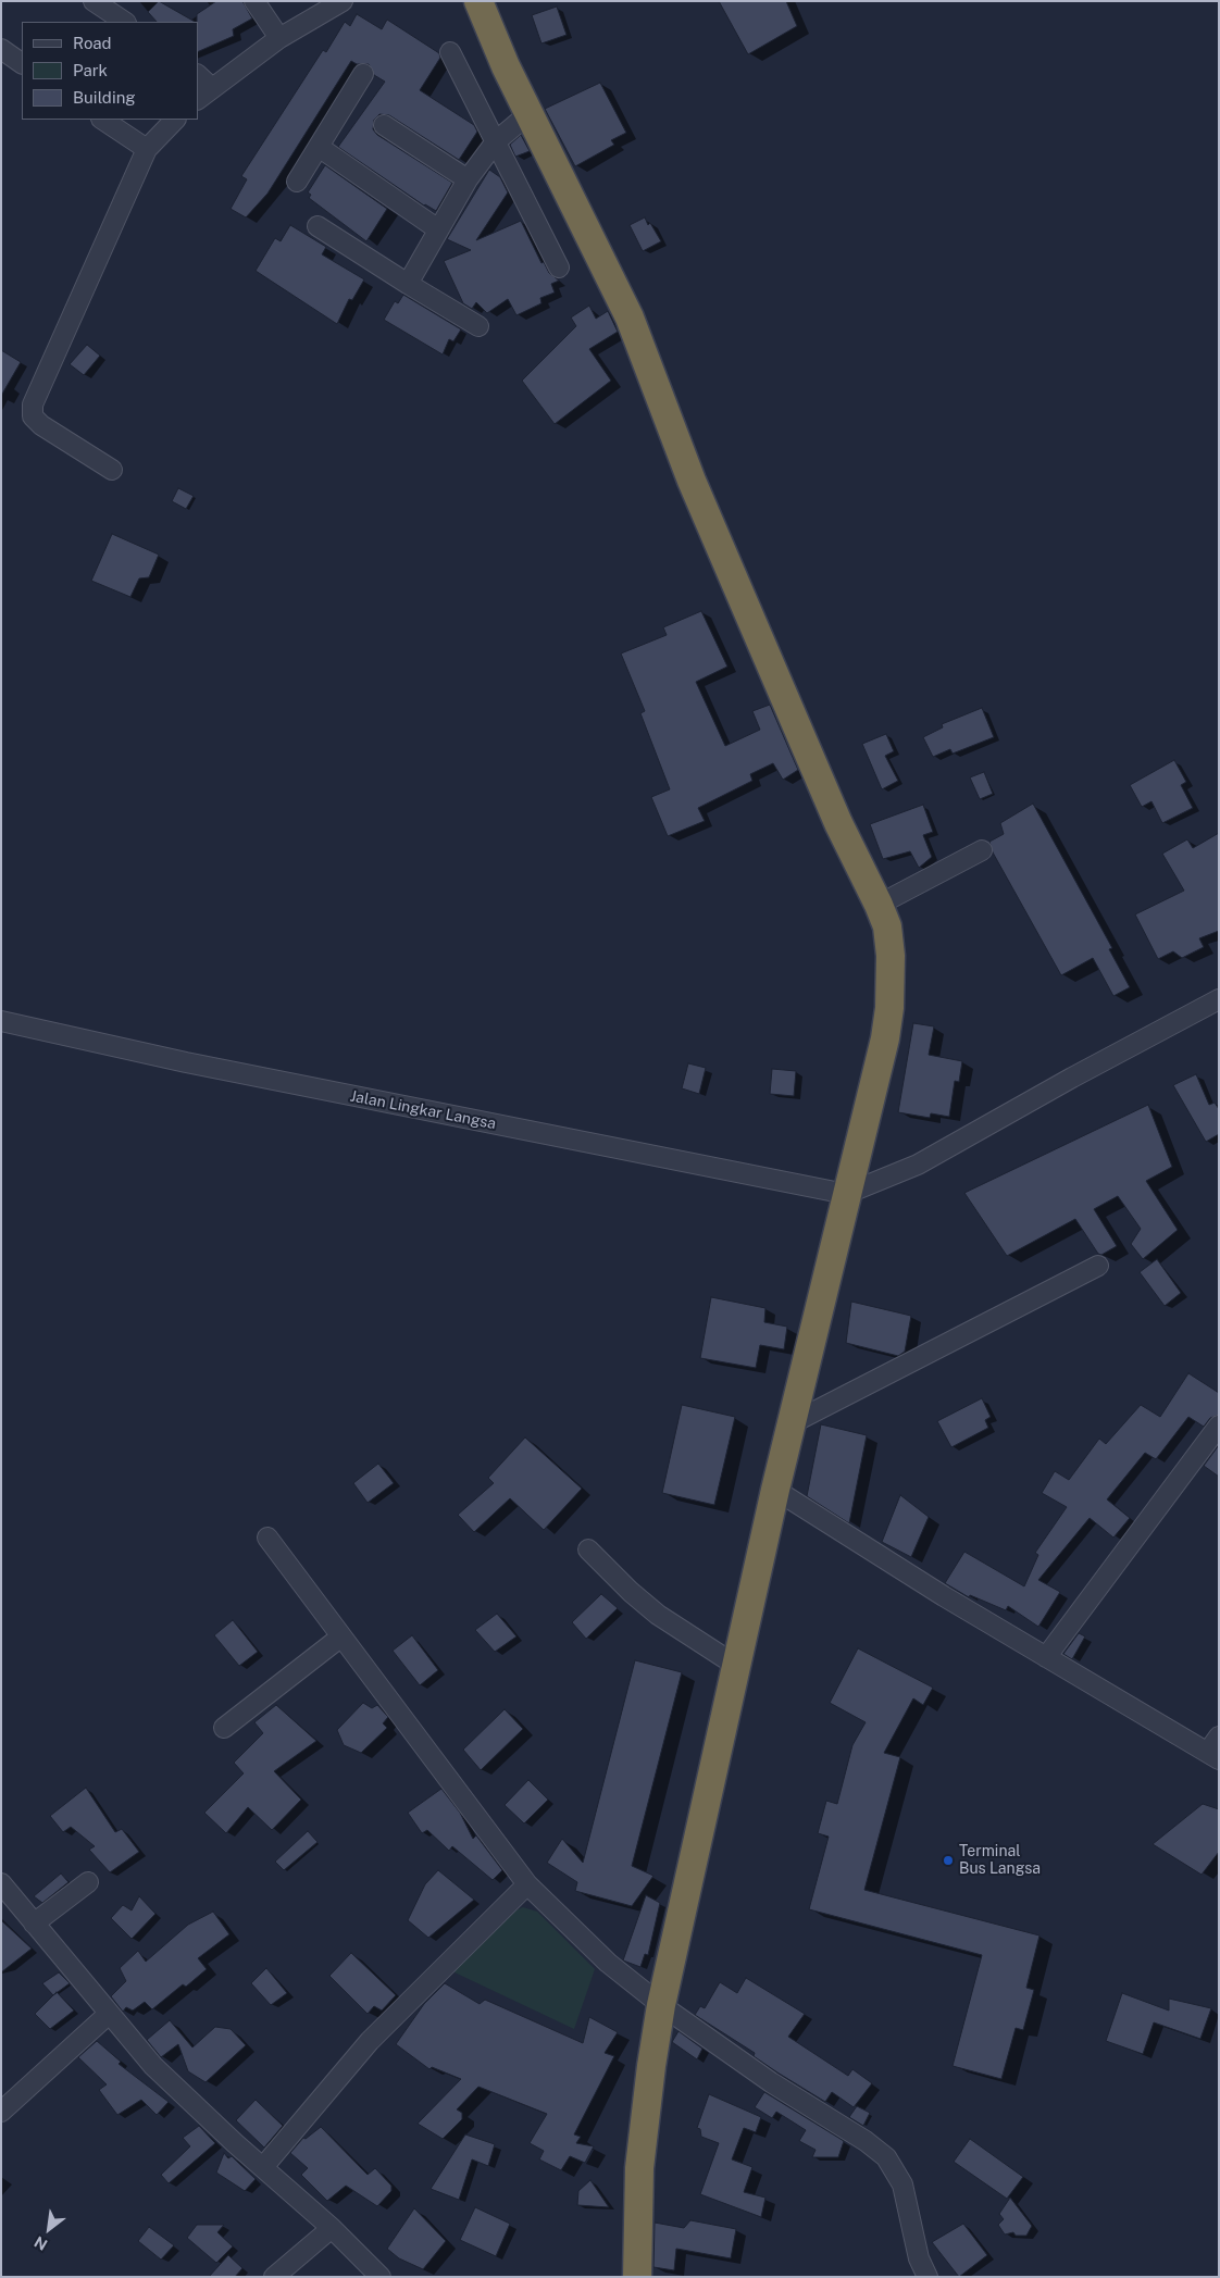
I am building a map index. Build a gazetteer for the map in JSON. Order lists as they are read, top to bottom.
{
  "streets": {
    "street": ["Jalan Lingkar Langsa"]
  },
  "places": ["Terminal Bus Langsa"],
  "legend": ["Road", "Park", "Building"],
  "north": "bottom left"
}
